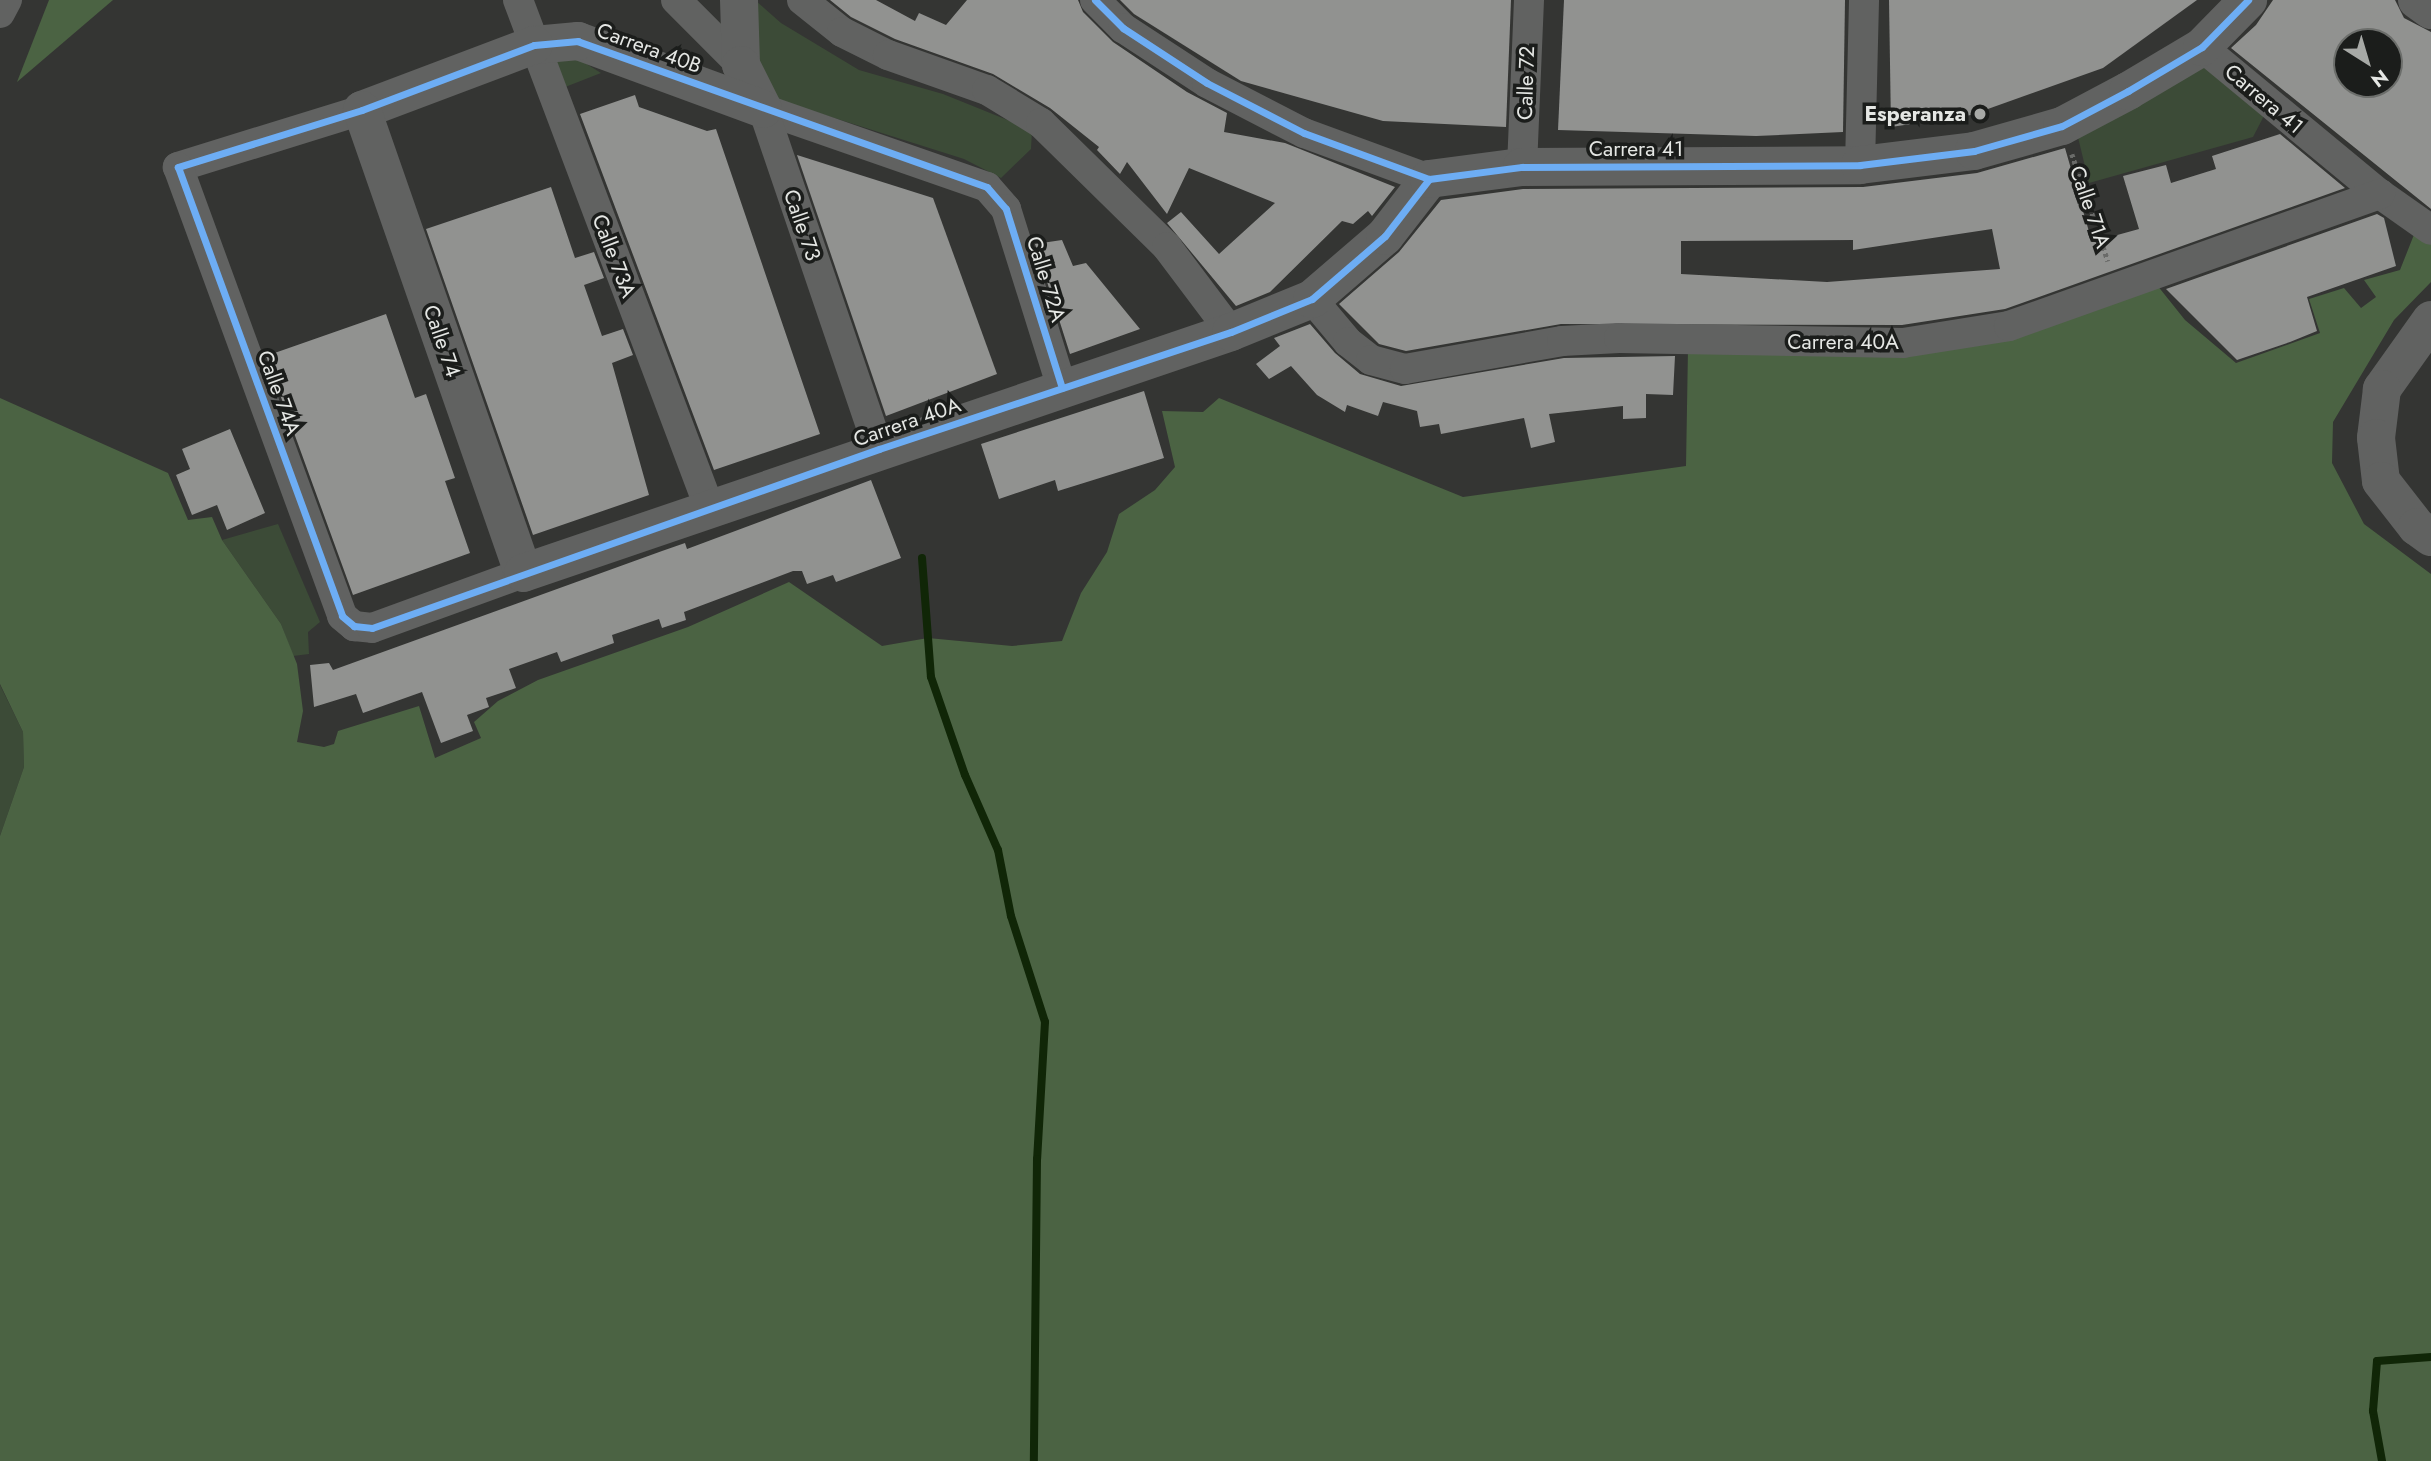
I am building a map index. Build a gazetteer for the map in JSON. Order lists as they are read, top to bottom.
{
  "streets": {
    "street": [
      "Carrera 40B",
      "Calle 72",
      "Carrera 41",
      "Calle 73",
      "Calle 73A",
      "Calle 72A",
      "Calle 74",
      "Carrera 40A",
      "Calle 74A"
    ],
    "path": ["Calle 71A"]
  },
  "crossings": [
    ["Carrera 40B", "Calle 73"],
    ["Carrera 40B", "Calle 73A"],
    ["Carrera 40B", "Calle 72A"],
    ["Carrera 40B", "Calle 74"],
    ["Carrera 40B", "Calle 74A"],
    ["Calle 72", "Carrera 41"],
    ["Carrera 41", "Calle 71A"],
    ["Carrera 41", "Carrera 40A"],
    ["Calle 71A", "Carrera 40A"],
    ["Calle 73", "Carrera 40A"],
    ["Calle 73A", "Carrera 40A"],
    ["Calle 72A", "Carrera 40A"],
    ["Calle 74", "Carrera 40A"],
    ["Carrera 40A", "Calle 74A"]
  ],
  "places": ["Esperanza"],
  "north": "bottom right"
}
